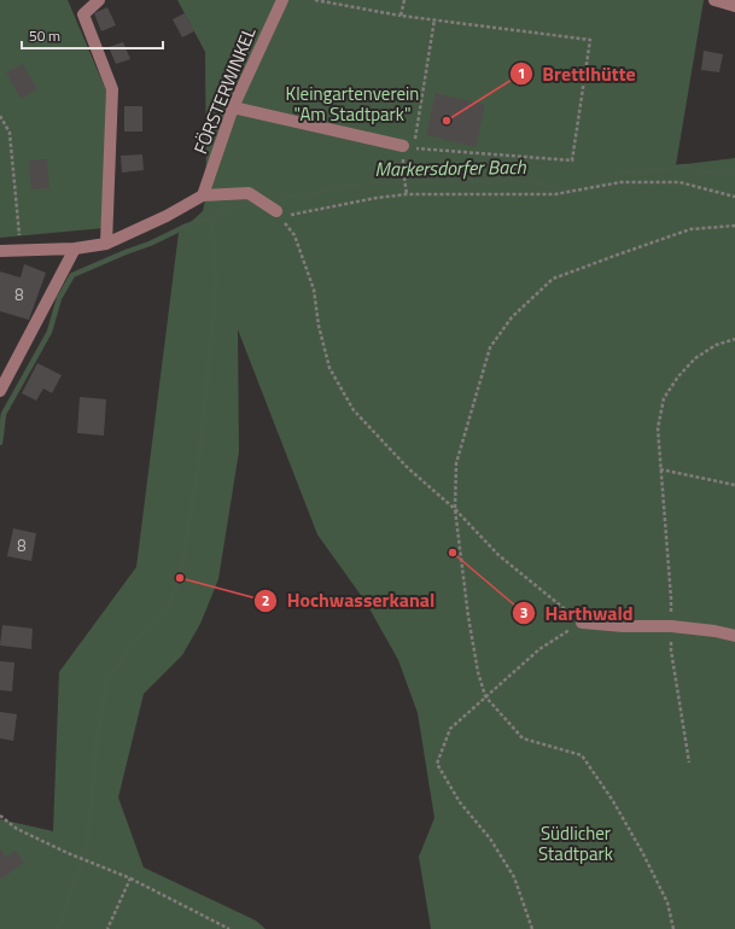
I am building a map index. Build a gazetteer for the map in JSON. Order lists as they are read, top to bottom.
{
  "streets": {
    "street": ["FÖRSTERWINKEL"]
  },
  "water": ["Markersdorfer Bach"],
  "parks": ["Kleingartenverein \"Am Stadtpark\"", "Südlicher Stadtpark"],
  "places": ["Brettlhütte", "Harthwald", "Hochwasserkanal"],
  "house_numbers": ["8", "8"],
  "scale_bar": "50 m"
}
